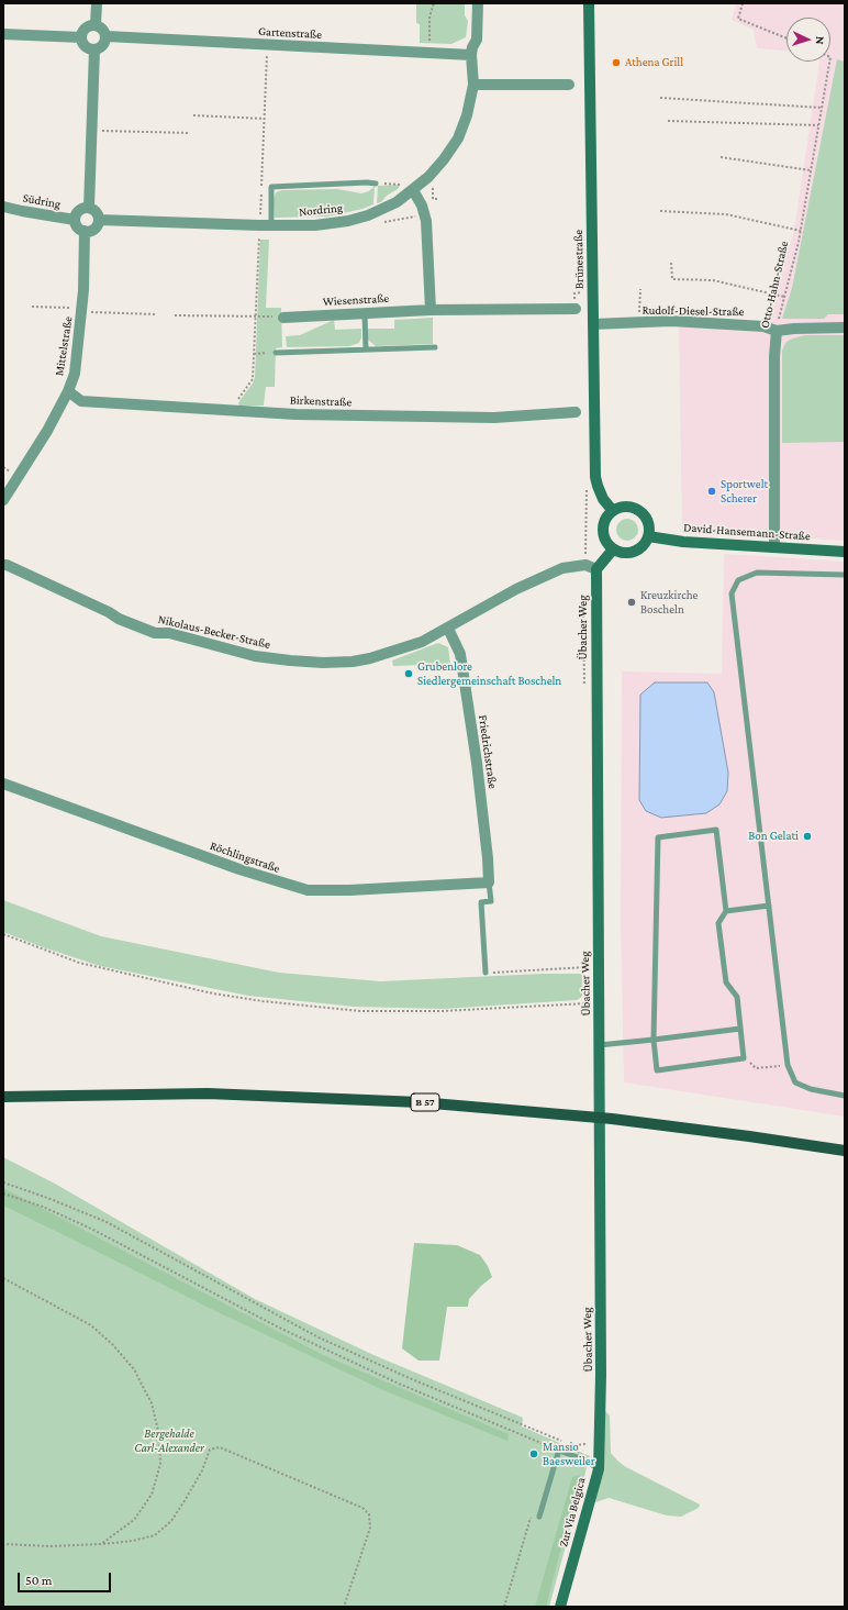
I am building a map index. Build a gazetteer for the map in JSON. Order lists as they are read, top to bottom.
{
  "streets": {
    "main road": ["B 57"],
    "street": [
      "Gartenstraße",
      "Südring",
      "Nordring",
      "Brünestraße",
      "Otto-Hahn-Straße",
      "Wiesenstraße",
      "Rudolf-Diesel-Straße",
      "Mittelstraße",
      "Birkenstraße",
      "David-Hansemann-Straße",
      "Übacher Weg",
      "Nikolaus-Becker-Straße",
      "Friedrichstraße",
      "Röchlingstraße",
      "Zur Via Belgica"
    ]
  },
  "crossings": [
    ["Gartenstraße", "Nordring"],
    ["Südring", "Nordring"],
    ["Südring", "Mittelstraße"],
    ["Nordring", "Mittelstraße"],
    ["Brünestraße", "Rudolf-Diesel-Straße"],
    ["Brünestraße", "David-Hansemann-Straße"],
    ["Otto-Hahn-Straße", "Rudolf-Diesel-Straße"],
    ["Otto-Hahn-Straße", "David-Hansemann-Straße"],
    ["Mittelstraße", "Birkenstraße"],
    ["Übacher Weg", "Nikolaus-Becker-Straße"],
    ["Übacher Weg", "Zur Via Belgica"],
    ["Nikolaus-Becker-Straße", "Friedrichstraße"],
    ["Friedrichstraße", "Röchlingstraße"]
  ],
  "parks": ["Bergehalde Carl-Alexander"],
  "places": [
    "Athena Grill",
    "Sportwelt Scherer",
    "Kreuzkirche Boscheln",
    "Grubenlore Siedlergemeinschaft Boscheln",
    "Bon Gelati",
    "Mansio Baesweiler"
  ],
  "scale_bar": "50 m",
  "north": "right"
}
